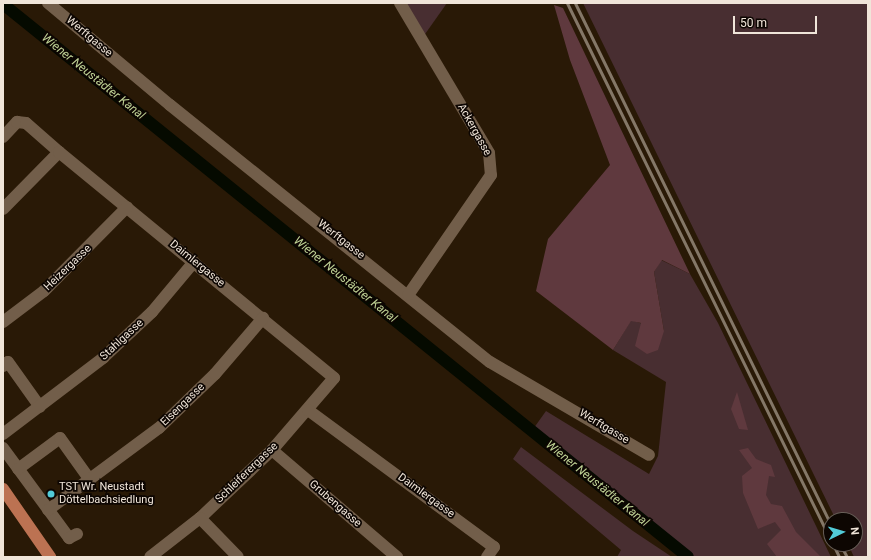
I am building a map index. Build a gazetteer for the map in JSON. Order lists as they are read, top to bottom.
{
  "streets": {
    "street": [
      "Werftgasse",
      "Ackergasse",
      "Daimlergasse",
      "Heizergasse",
      "Stahlgasse",
      "Eisengasse",
      "Schleiferergasse",
      "Grubengasse"
    ]
  },
  "crossings": [
    ["Werftgasse", "Ackergasse"],
    ["Daimlergasse", "Heizergasse"],
    ["Daimlergasse", "Stahlgasse"],
    ["Daimlergasse", "Eisengasse"],
    ["Daimlergasse", "Schleiferergasse"],
    ["Schleiferergasse", "Grubengasse"]
  ],
  "water": ["Wiener Neustädter Kanal"],
  "places": ["TST Wr. Neustadt Döttelbachsiedlung"],
  "scale_bar": "50 m",
  "north": "right"
}
